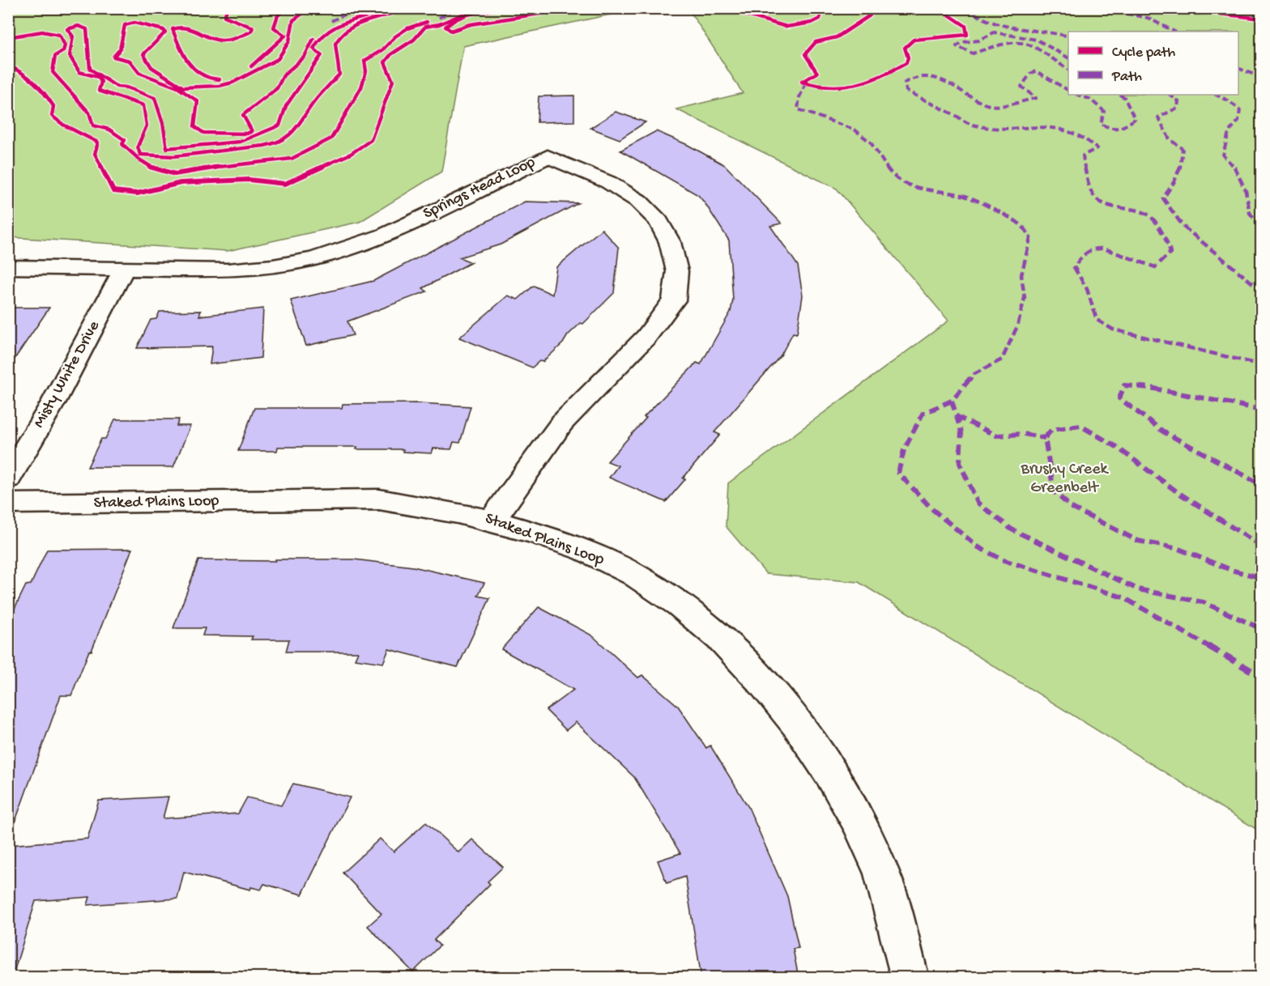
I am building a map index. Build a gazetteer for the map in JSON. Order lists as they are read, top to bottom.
{
  "streets": {
    "street": ["Springs Head Loop", "Misty White Drive", "Staked Plains Loop"]
  },
  "crossings": [
    ["Springs Head Loop", "Misty White Drive"],
    ["Springs Head Loop", "Staked Plains Loop"]
  ],
  "parks": ["Brushy Creek Greenbelt"],
  "legend": ["Cycle path", "Path"]
}
